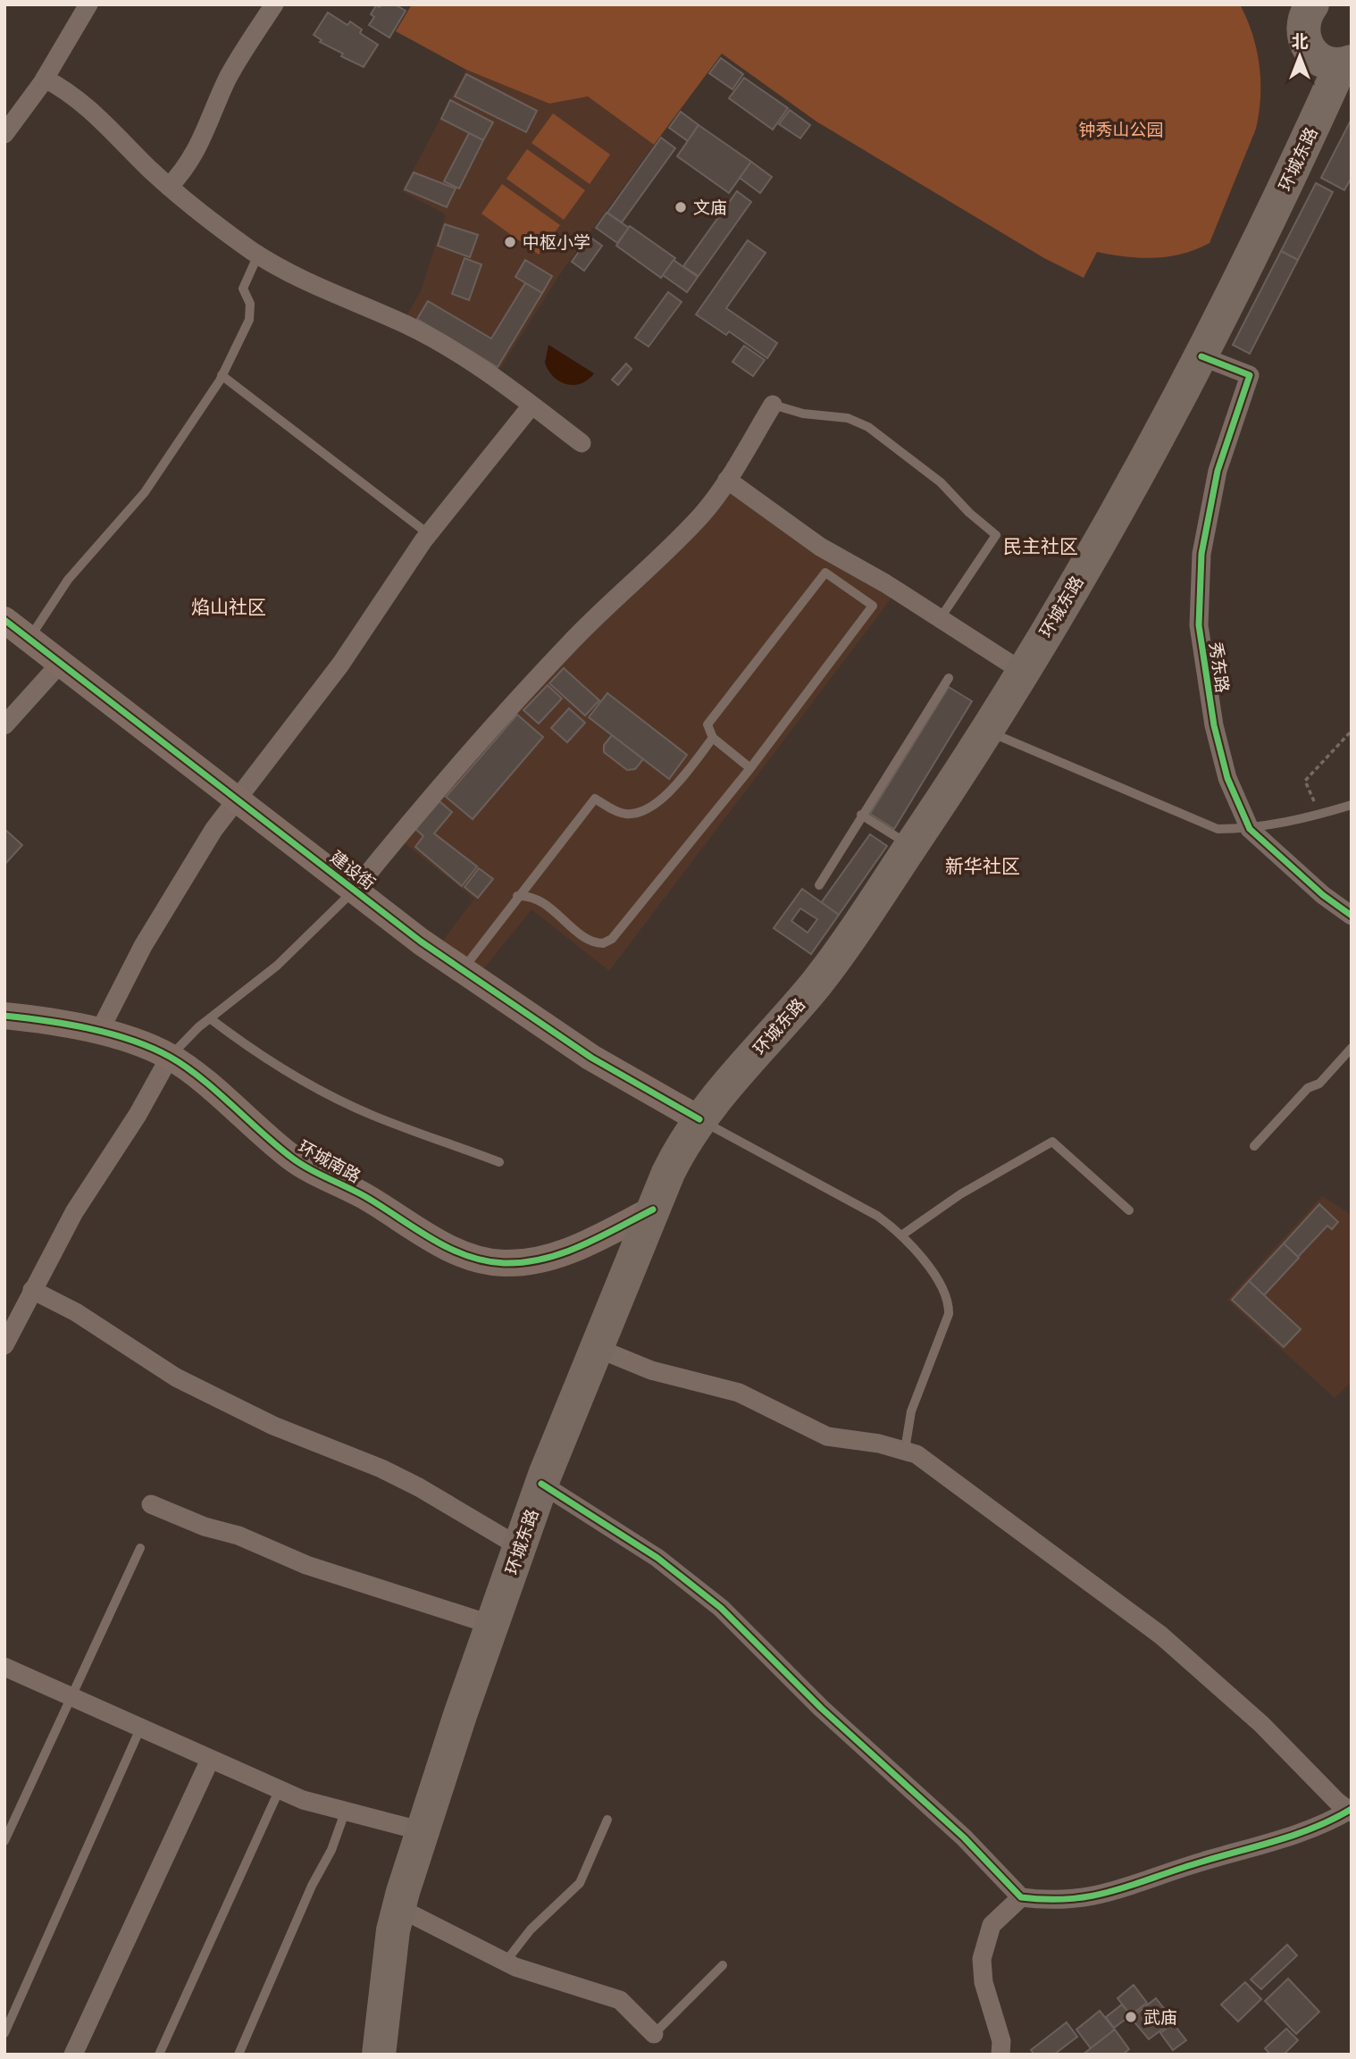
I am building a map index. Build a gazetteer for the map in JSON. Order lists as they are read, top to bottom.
{
  "streets": {
    "highway": ["环城东路"],
    "street": ["秀东路", "建设街", "环城南路"]
  },
  "crossings": [
    ["环城东路", "秀东路"],
    ["环城东路", "建设街"],
    ["环城东路", "环城南路"]
  ],
  "districts": ["民主社区", "焰山社区", "新华社区"],
  "parks": ["钟秀山公园"],
  "places": ["文庙", "中枢小学", "武庙"],
  "north": "top"
}
